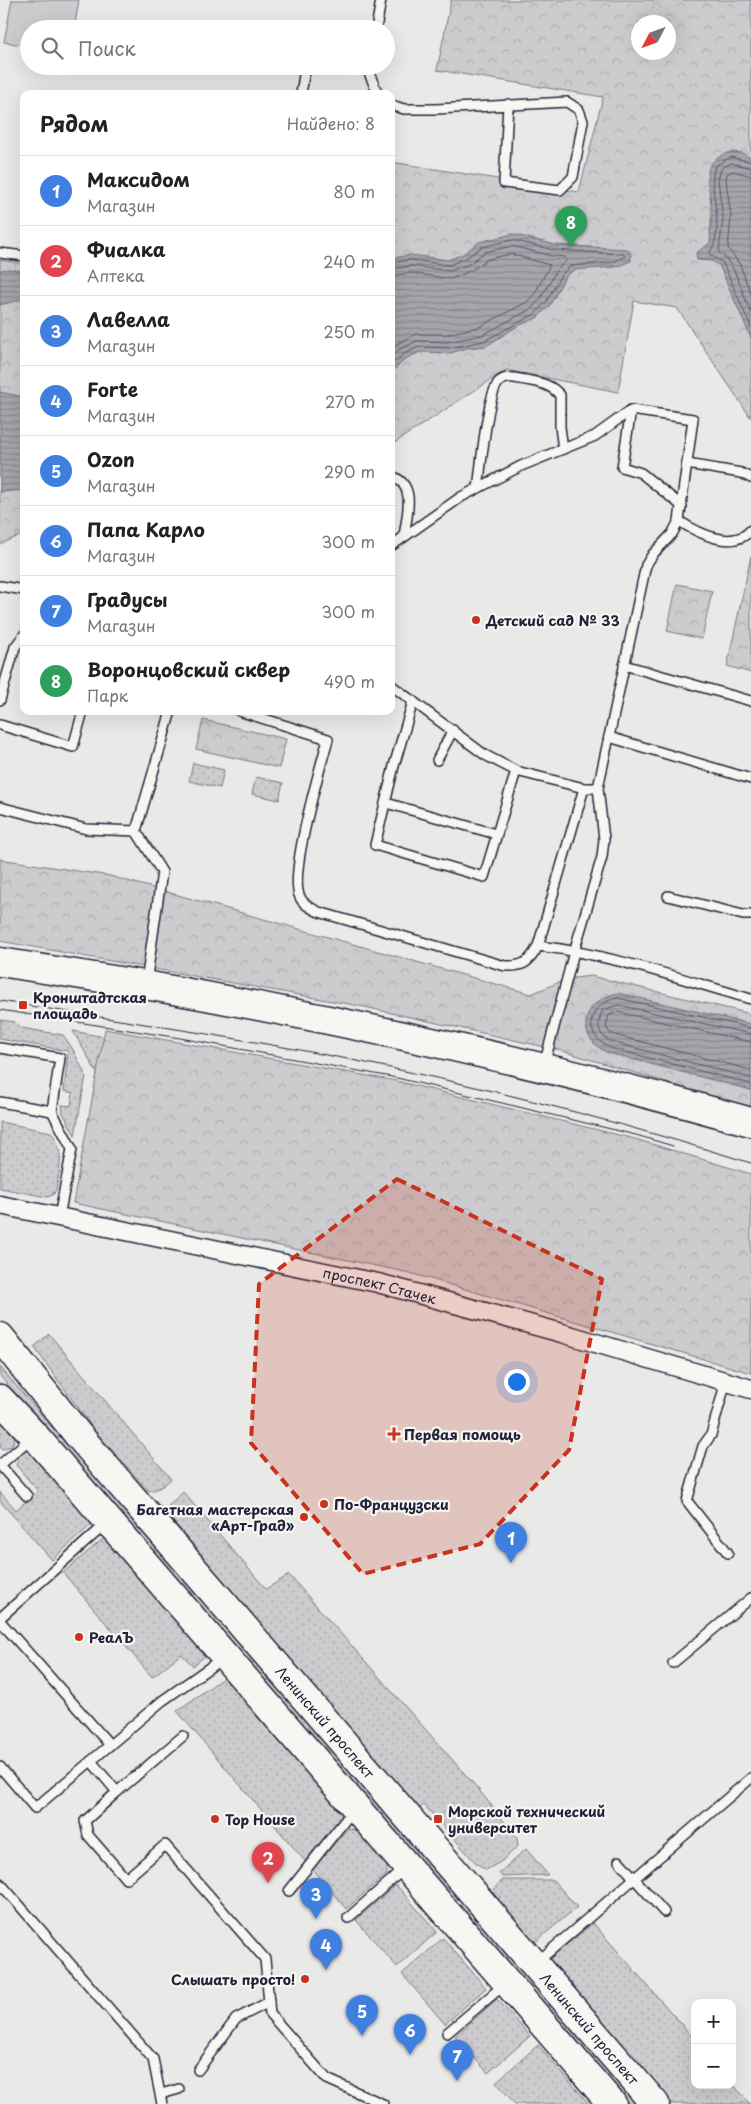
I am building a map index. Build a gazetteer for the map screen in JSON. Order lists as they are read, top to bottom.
{
  "streets": {
    "main road": ["Ленинский проспект"],
    "street": ["проспект Стачек"]
  },
  "places": {
    "other": [
      "Детский сад № 33",
      "По-Французски",
      "Багетная мастерская «Арт-Град»",
      "РеалЪ",
      "Top House",
      "Слышать просто!"
    ],
    "transit": ["Кронштадтская площадь", "Морской технический университет"],
    "health": ["Первая помощь"]
  },
  "north": "bottom left",
  "page": {
    "search": "Поиск",
    "heading": ["Рядом", "Найдено: 8"],
    "list": [
      {
        "mark": "1",
        "name": "Максидом",
        "note": "Магазин",
        "value": "80 m"
      },
      {
        "mark": "2",
        "name": "Фиалка",
        "note": "Аптека",
        "value": "240 m"
      },
      {
        "mark": "3",
        "name": "Лавелла",
        "note": "Магазин",
        "value": "250 m"
      },
      {
        "mark": "4",
        "name": "Forte",
        "note": "Магазин",
        "value": "270 m"
      },
      {
        "mark": "5",
        "name": "Ozon",
        "note": "Магазин",
        "value": "290 m"
      },
      {
        "mark": "6",
        "name": "Папа Карло",
        "note": "Магазин",
        "value": "300 m"
      },
      {
        "mark": "7",
        "name": "Градусы",
        "note": "Магазин",
        "value": "300 m"
      },
      {
        "mark": "8",
        "name": "Воронцовский сквер",
        "note": "Парк",
        "value": "490 m"
      }
    ],
    "pins": [
      "8",
      "1",
      "2",
      "3",
      "4",
      "5",
      "6",
      "7"
    ],
    "map_buttons": ["+", "−"]
  }
}
